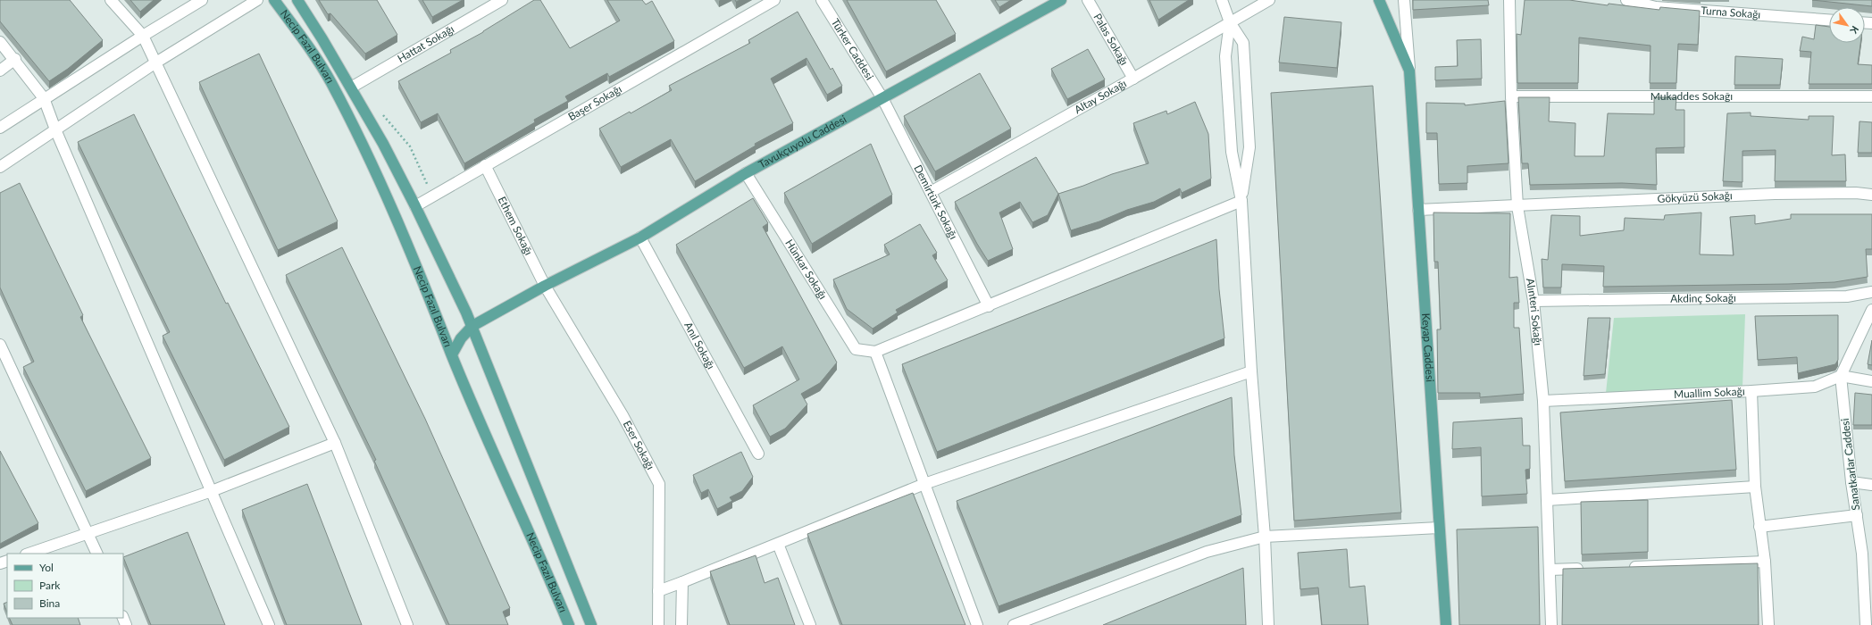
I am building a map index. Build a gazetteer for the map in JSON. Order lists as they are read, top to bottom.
{
  "streets": {
    "main road": ["Necip Fazıl Bulvarı", "Tavukçuyolu Caddesi", "Keyap Caddesi"],
    "street": [
      "Turna Sokağı",
      "Palas Sokağı",
      "Hattat Sokağı",
      "Türker Caddesi",
      "Mukaddes Sokağı",
      "Altay Sokağı",
      "Başer Sokağı",
      "Gökyüzü Sokağı",
      "Demirtürk Sokağı",
      "Ethem Sokağı",
      "Hünkar Sokağı",
      "Akdinç Sokağı",
      "Alınteri Sokağı",
      "Anıl Sokağı",
      "Muallim Sokağı",
      "Eser Sokağı",
      "Sanatkarlar Caddesi"
    ]
  },
  "crossings": [
    ["Palas Sokağı", "Altay Sokağı"],
    ["Hattat Sokağı", "Necip Fazıl Bulvarı"],
    ["Necip Fazıl Bulvarı", "Başer Sokağı"],
    ["Necip Fazıl Bulvarı", "Tavukçuyolu Caddesi"],
    ["Türker Caddesi", "Tavukçuyolu Caddesi"],
    ["Türker Caddesi", "Demirtürk Sokağı"],
    ["Mukaddes Sokağı", "Alınteri Sokağı"],
    ["Altay Sokağı", "Demirtürk Sokağı"],
    ["Başer Sokağı", "Ethem Sokağı"],
    ["Tavukçuyolu Caddesi", "Demirtürk Sokağı"],
    ["Tavukçuyolu Caddesi", "Ethem Sokağı"],
    ["Tavukçuyolu Caddesi", "Hünkar Sokağı"],
    ["Tavukçuyolu Caddesi", "Anıl Sokağı"],
    ["Tavukçuyolu Caddesi", "Eser Sokağı"],
    ["Gökyüzü Sokağı", "Alınteri Sokağı"],
    ["Gökyüzü Sokağı", "Keyap Caddesi"],
    ["Ethem Sokağı", "Eser Sokağı"],
    ["Akdinç Sokağı", "Alınteri Sokağı"],
    ["Alınteri Sokağı", "Muallim Sokağı"],
    ["Muallim Sokağı", "Sanatkarlar Caddesi"]
  ],
  "legend": ["Yol", "Park", "Bina"],
  "north": "bottom right"
}
